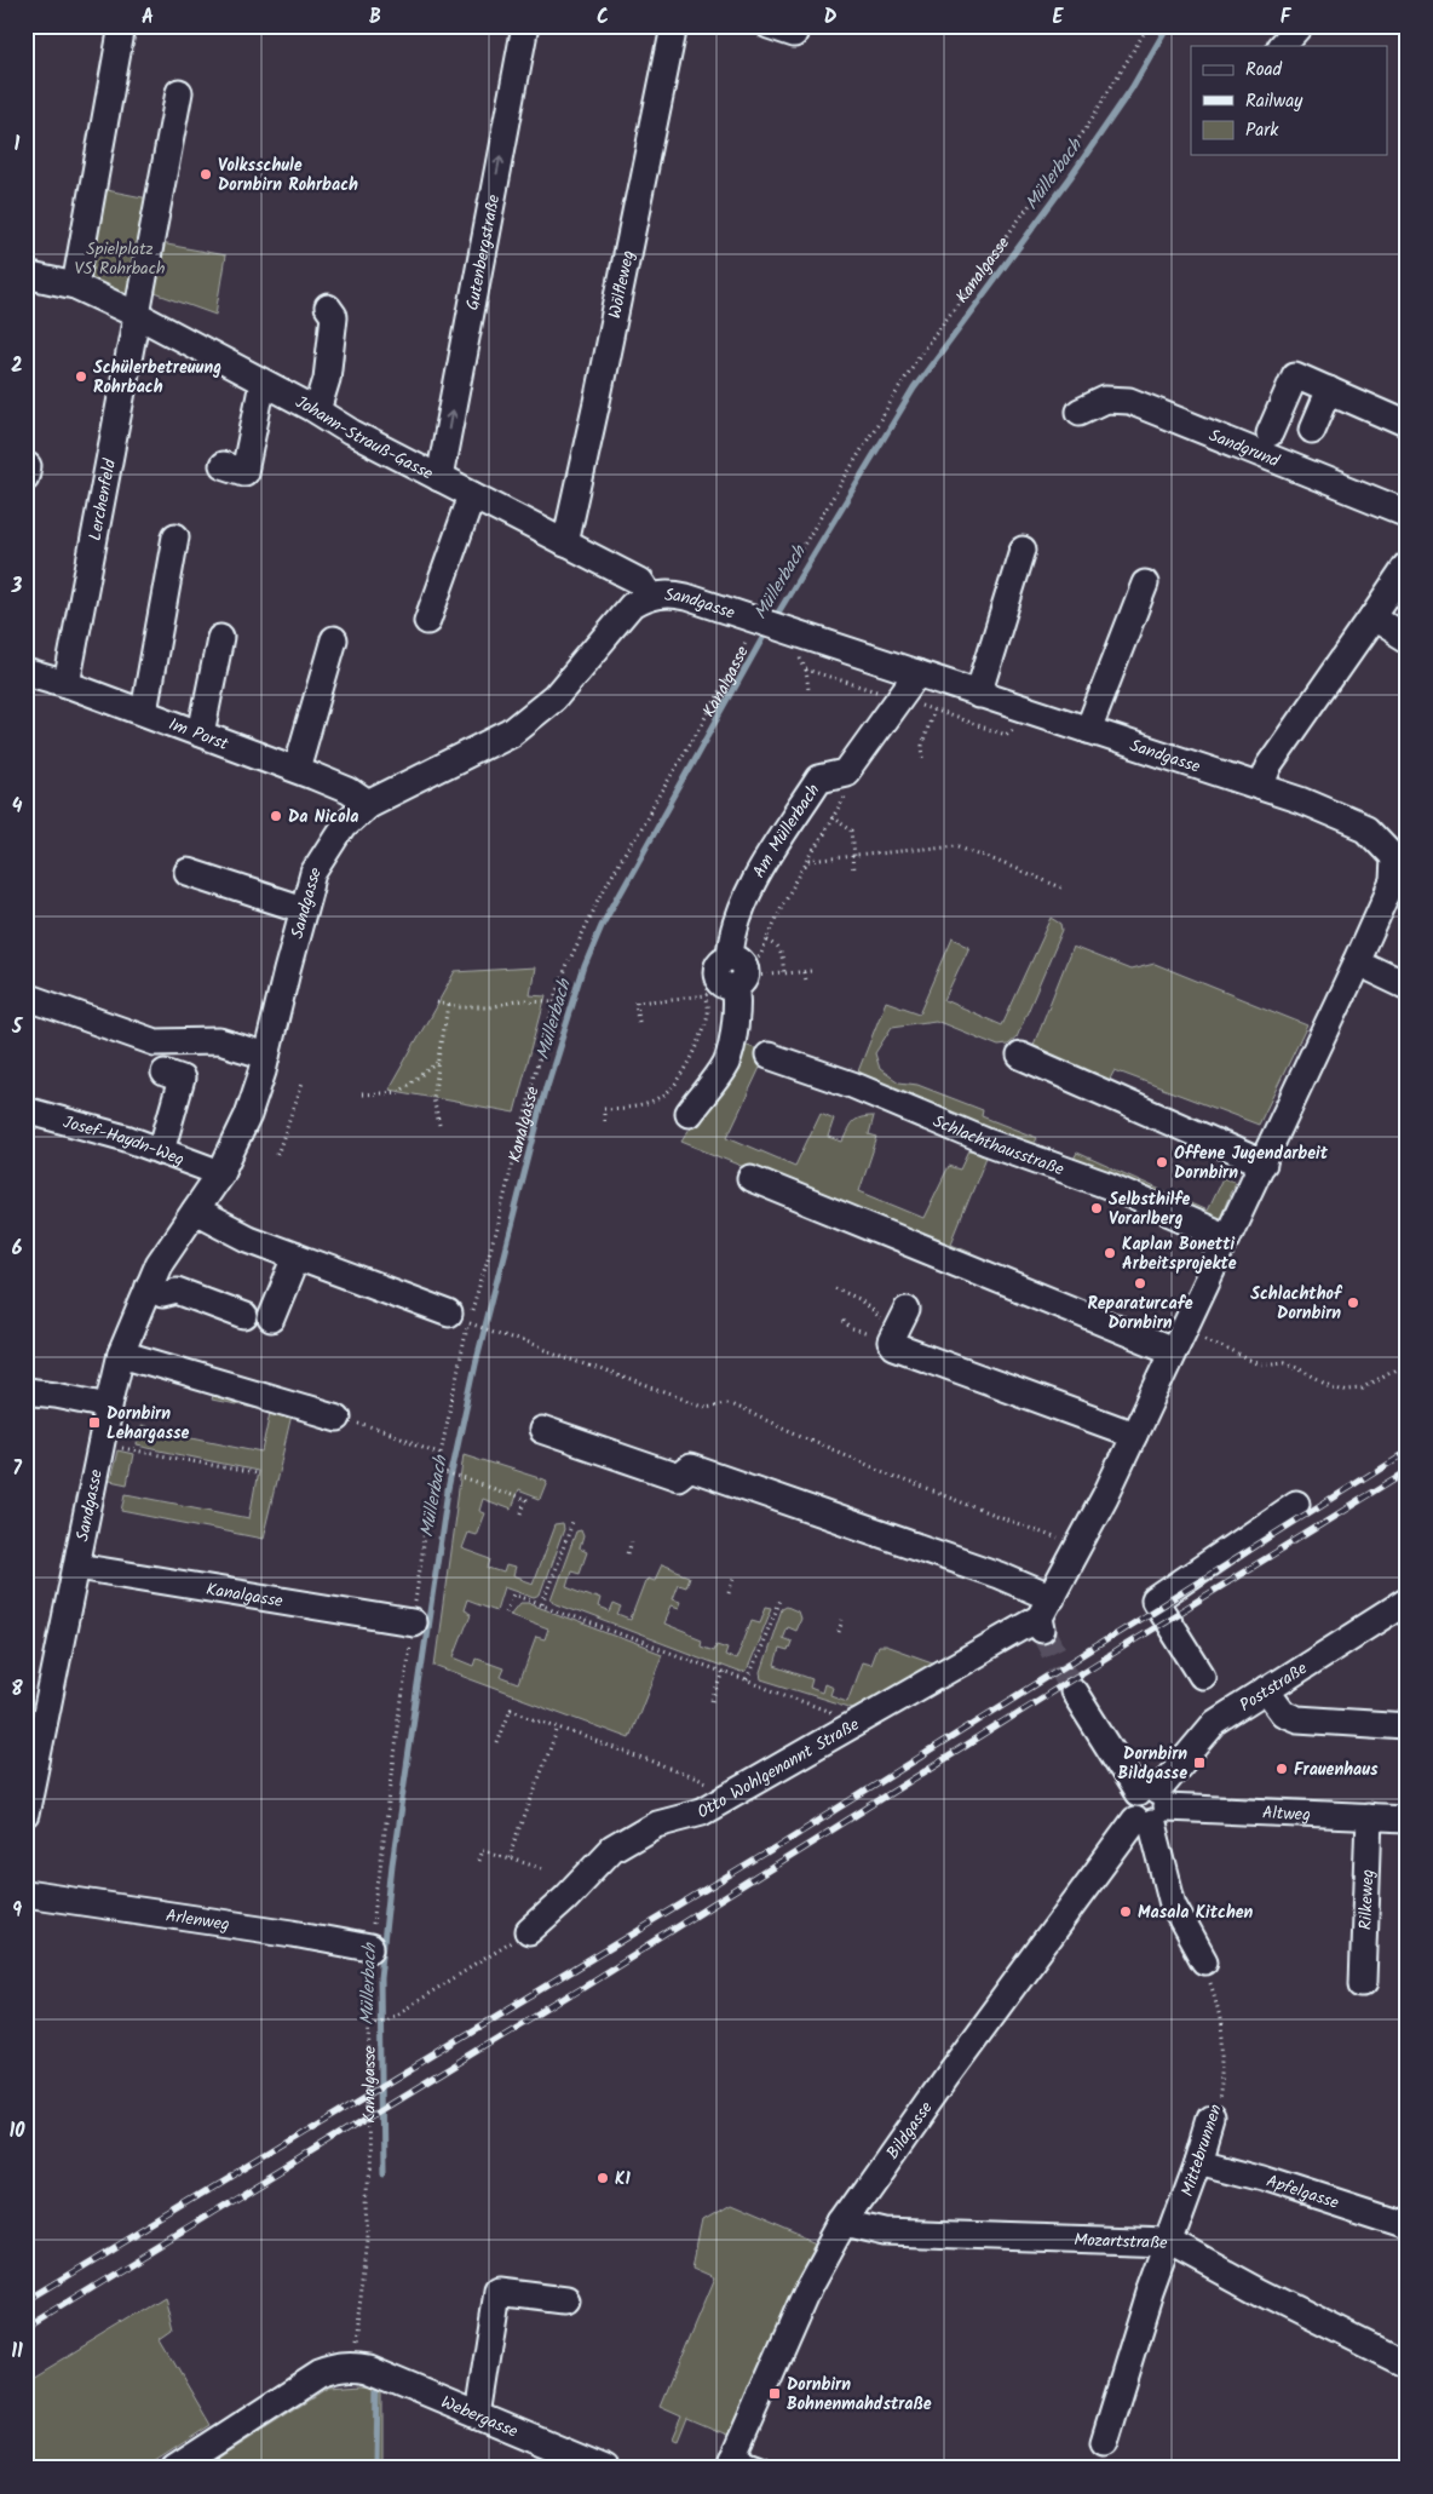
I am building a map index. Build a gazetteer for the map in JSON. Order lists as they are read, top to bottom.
{
  "streets": {
    "street": [
      "Gutenbergstraße",
      "Kanalgasse",
      "Wölfleweg",
      "Johann-Strauß-Gasse",
      "Sandgrund",
      "Lerchenfeld",
      "Sandgasse",
      "Im Porst",
      "Am Müllerbach",
      "Josef-Haydn-Weg",
      "Schlachthausstraße",
      "Poststraße",
      "Otto Wohlgenannt Straße",
      "Altweg",
      "Rilkeweg",
      "Arlenweg",
      "Bildgasse",
      "Mittebrunnen",
      "Apfelgasse",
      "Mozartstraße",
      "Webergasse"
    ]
  },
  "crossings": [
    ["Gutenbergstraße", "Johann-Strauß-Gasse"],
    ["Kanalgasse", "Sandgasse"],
    ["Kanalgasse", "Arlenweg"],
    ["Kanalgasse", "Webergasse"],
    ["Wölfleweg", "Johann-Strauß-Gasse"],
    ["Johann-Strauß-Gasse", "Lerchenfeld"],
    ["Johann-Strauß-Gasse", "Sandgasse"],
    ["Lerchenfeld", "Im Porst"],
    ["Sandgasse", "Im Porst"],
    ["Sandgasse", "Josef-Haydn-Weg"],
    ["Poststraße", "Altweg"],
    ["Poststraße", "Bildgasse"],
    ["Altweg", "Rilkeweg"],
    ["Altweg", "Bildgasse"],
    ["Bildgasse", "Mozartstraße"],
    ["Mittebrunnen", "Apfelgasse"],
    ["Mittebrunnen", "Mozartstraße"]
  ],
  "one_way": ["Gutenbergstraße"],
  "water": ["Müllerbach"],
  "parks": ["Spielplatz VS Rohrbach"],
  "places": {
    "other": [
      "Volksschule Dornbirn Rohrbach",
      "Schülerbetreuung Rohrbach",
      "Da Nicola",
      "Offene Jugendarbeit Dornbirn",
      "Selbsthilfe Vorarlberg",
      "Kaplan Bonetti Arbeitsprojekte",
      "Reparaturcafe Dornbirn",
      "Schlachthof Dornbirn",
      "Frauenhaus",
      "Masala Kitchen",
      "K1"
    ],
    "transit": ["Dornbirn Lehargasse", "Dornbirn Bildgasse", "Dornbirn Bohnenmahdstraße"]
  },
  "legend": ["Road", "Railway", "Park"],
  "grid": {
    "columns": [
      "A",
      "B",
      "C",
      "D",
      "E",
      "F"
    ],
    "rows": [
      "1",
      "2",
      "3",
      "4",
      "5",
      "6",
      "7",
      "8",
      "9",
      "10",
      "11"
    ]
  }
}
